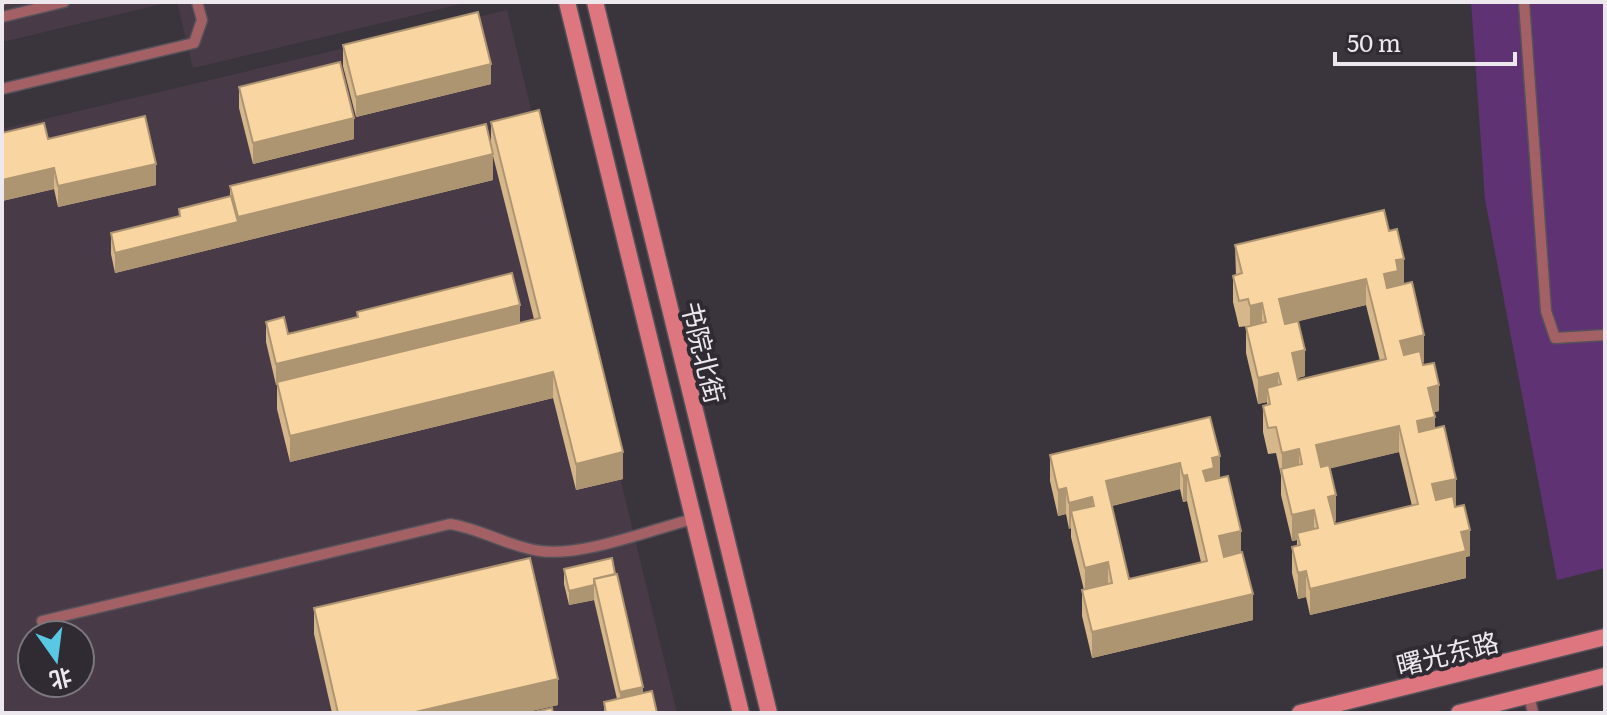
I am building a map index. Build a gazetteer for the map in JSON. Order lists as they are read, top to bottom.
{
  "streets": {
    "street": ["书院北街", "曙光东路"]
  },
  "scale_bar": "50 m",
  "north": "bottom"
}
